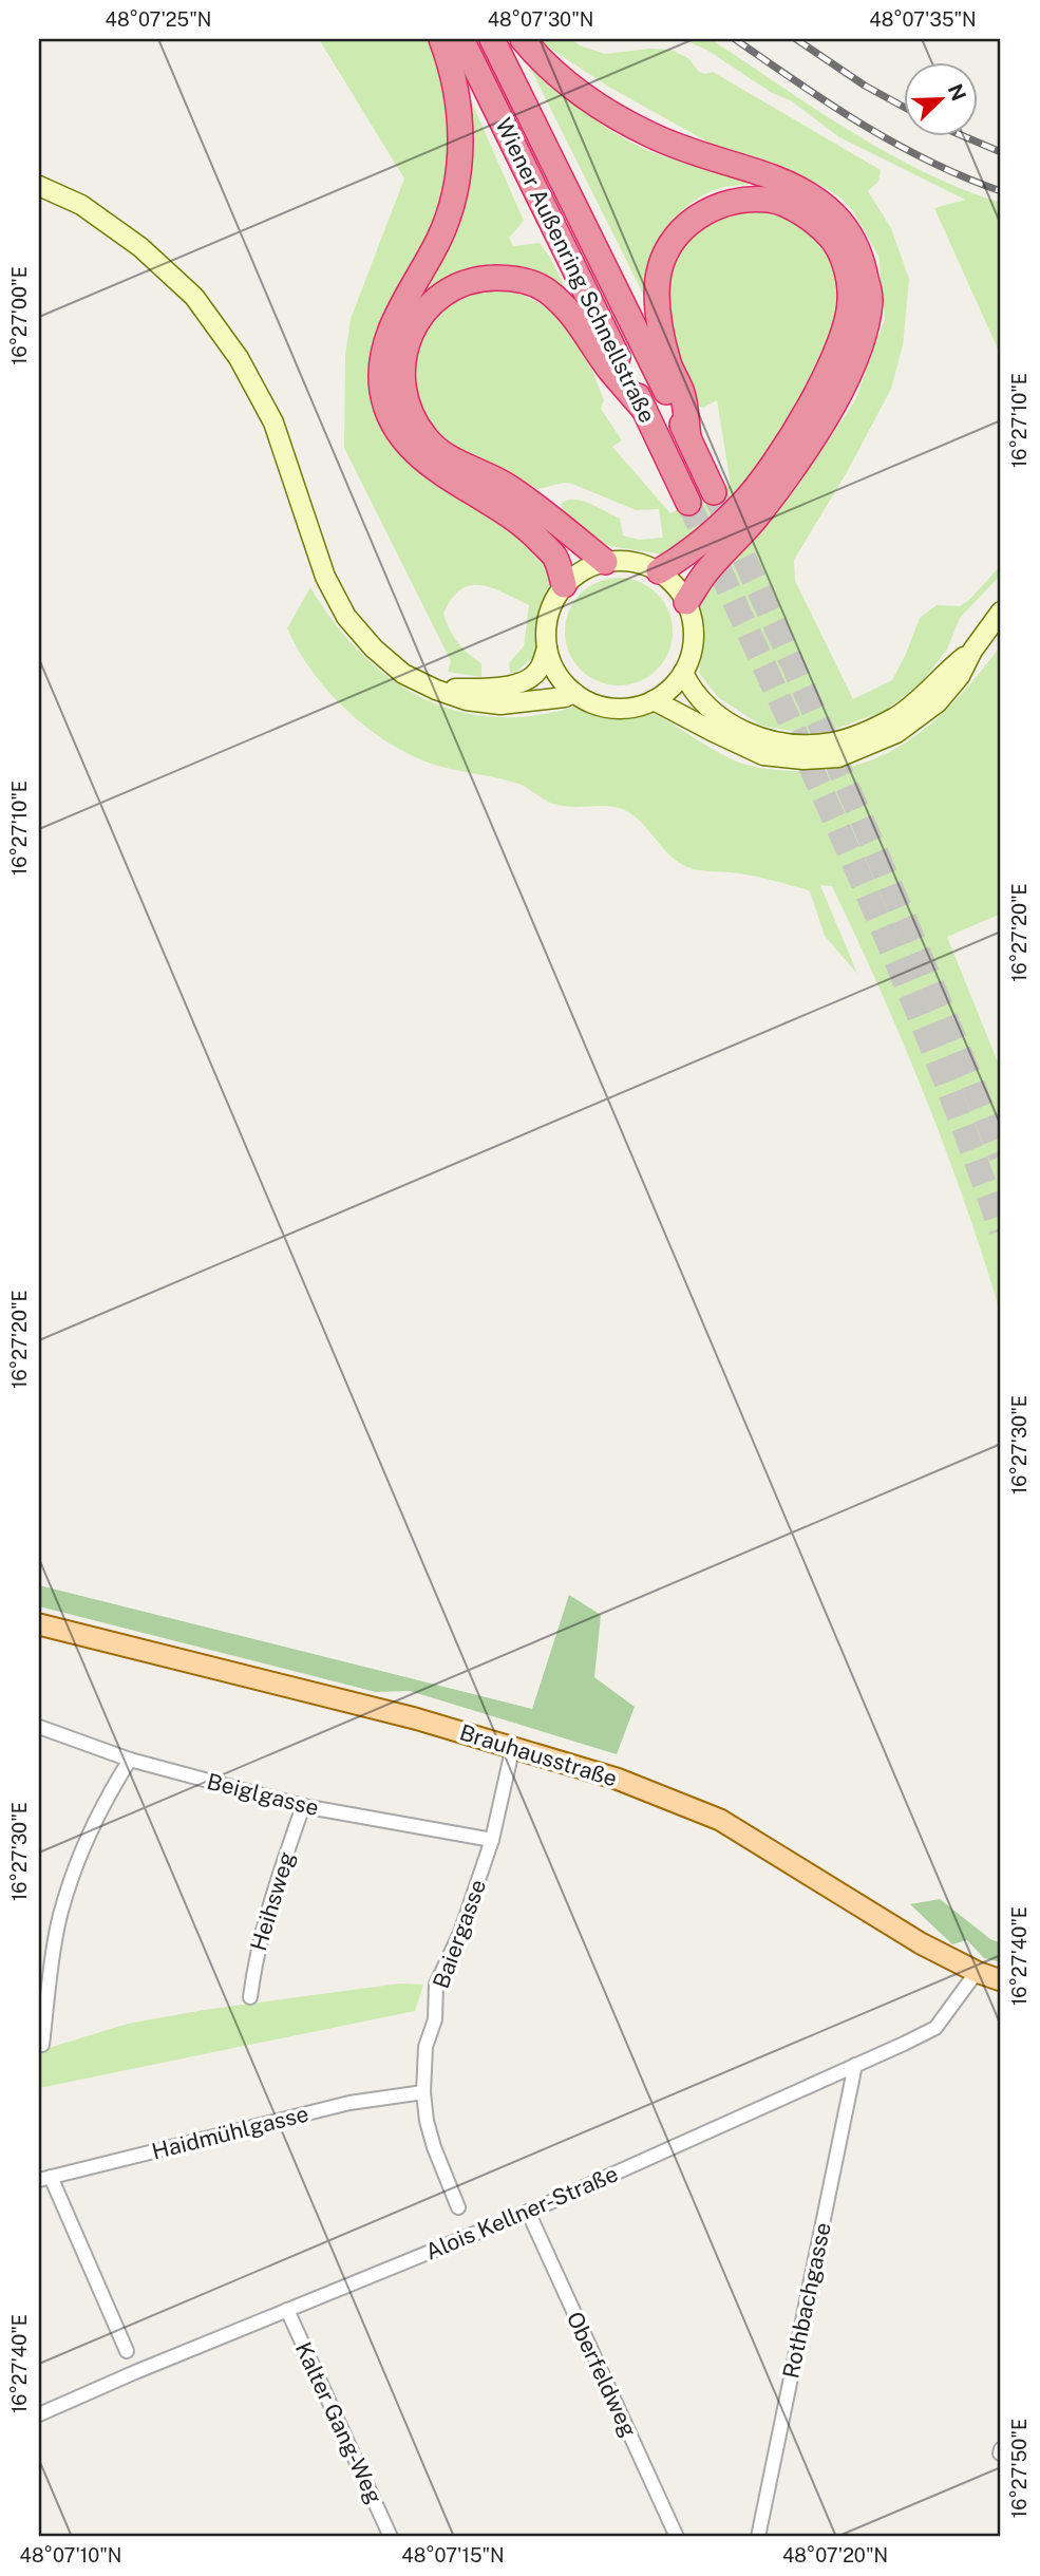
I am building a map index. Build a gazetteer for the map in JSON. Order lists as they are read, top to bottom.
{
  "streets": {
    "highway": ["Wiener Außenring Schnellstraße"],
    "main road": ["Brauhausstraße"],
    "street": [
      "Beiglgasse",
      "Heihsweg",
      "Baiergasse",
      "Haidmühlgasse",
      "Alois Kellner-Straße",
      "Rothbachgasse",
      "Oberfeldweg",
      "Kalter Gang-Weg"
    ]
  },
  "crossings": [
    ["Brauhausstraße", "Baiergasse"],
    ["Brauhausstraße", "Alois Kellner-Straße"],
    ["Beiglgasse", "Heihsweg"],
    ["Beiglgasse", "Baiergasse"],
    ["Baiergasse", "Haidmühlgasse"],
    ["Alois Kellner-Straße", "Rothbachgasse"],
    ["Alois Kellner-Straße", "Oberfeldweg"],
    ["Alois Kellner-Straße", "Kalter Gang-Weg"]
  ],
  "north": "top right",
  "coordinates": [
    "48°07'25\"N",
    "48°07'30\"N",
    "48°07'35\"N",
    "16°27'00\"E",
    "16°27'10\"E",
    "16°27'20\"E",
    "16°27'30\"E",
    "16°27'40\"E",
    "16°27'50\"E",
    "48°07'10\"N",
    "48°07'15\"N",
    "48°07'20\"N"
  ]
}
